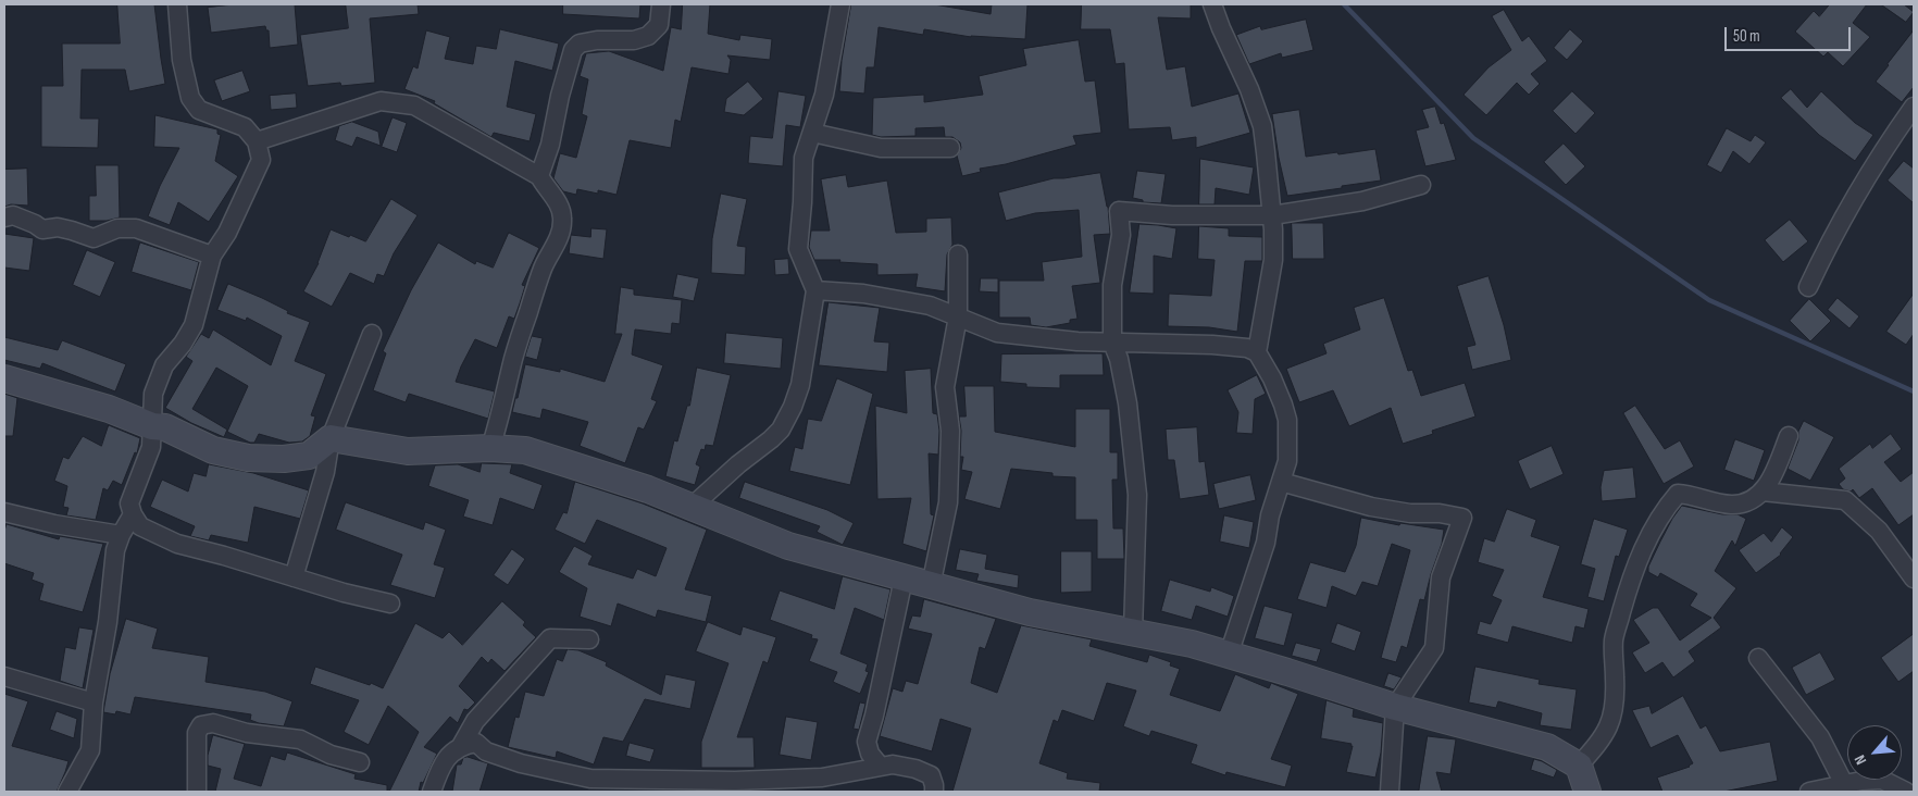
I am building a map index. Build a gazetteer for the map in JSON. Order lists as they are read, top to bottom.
{
  "scale_bar": "50 m",
  "north": "bottom left"
}
